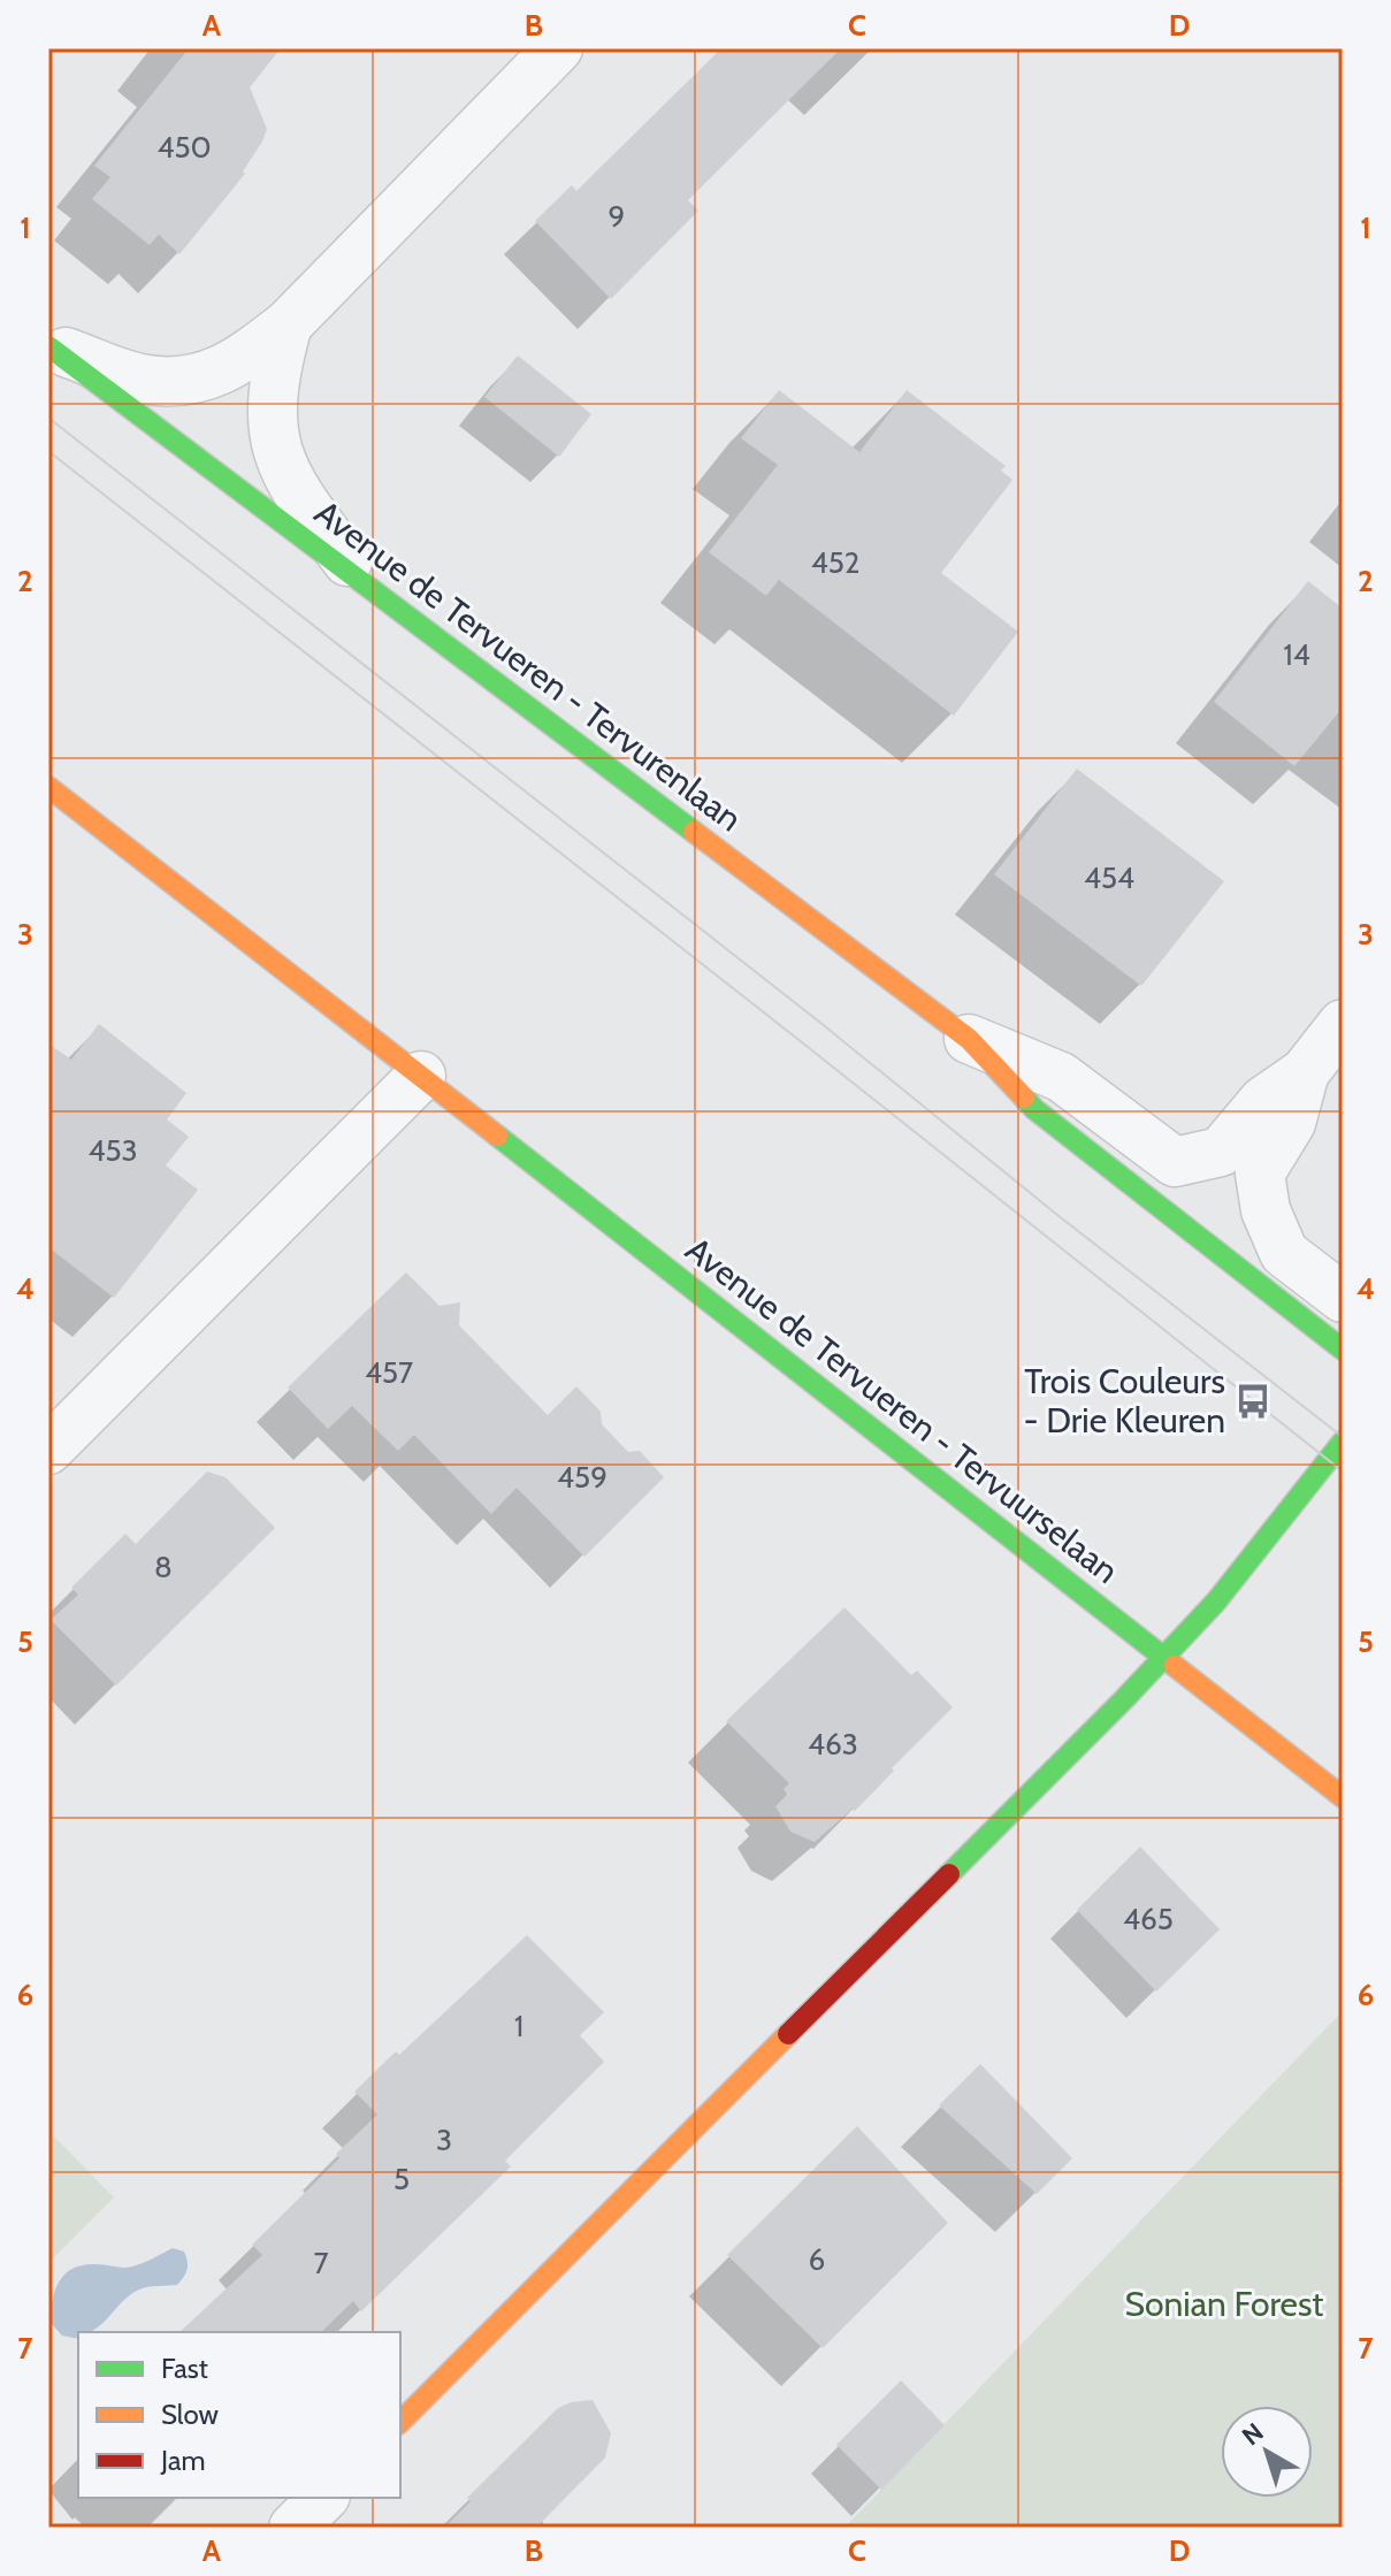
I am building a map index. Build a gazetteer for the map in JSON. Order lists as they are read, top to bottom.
{
  "streets": {
    "main road": ["Avenue de Tervueren - Tervurenlaan", "Avenue de Tervueren - Tervuurselaan"]
  },
  "parks": ["Sonian Forest"],
  "places": {
    "bus stop": ["Trois Couleurs - Drie Kleuren"]
  },
  "house_numbers": [
    "450",
    "9",
    "452",
    "14",
    "454",
    "453",
    "457",
    "459",
    "8",
    "463",
    "465",
    "1",
    "3",
    "5",
    "6",
    "7"
  ],
  "legend": ["Fast", "Slow", "Jam"],
  "north": "top left",
  "grid": {
    "columns": [
      "A",
      "B",
      "C",
      "D"
    ],
    "rows": [
      "1",
      "2",
      "3",
      "4",
      "5",
      "6",
      "7"
    ]
  }
}
